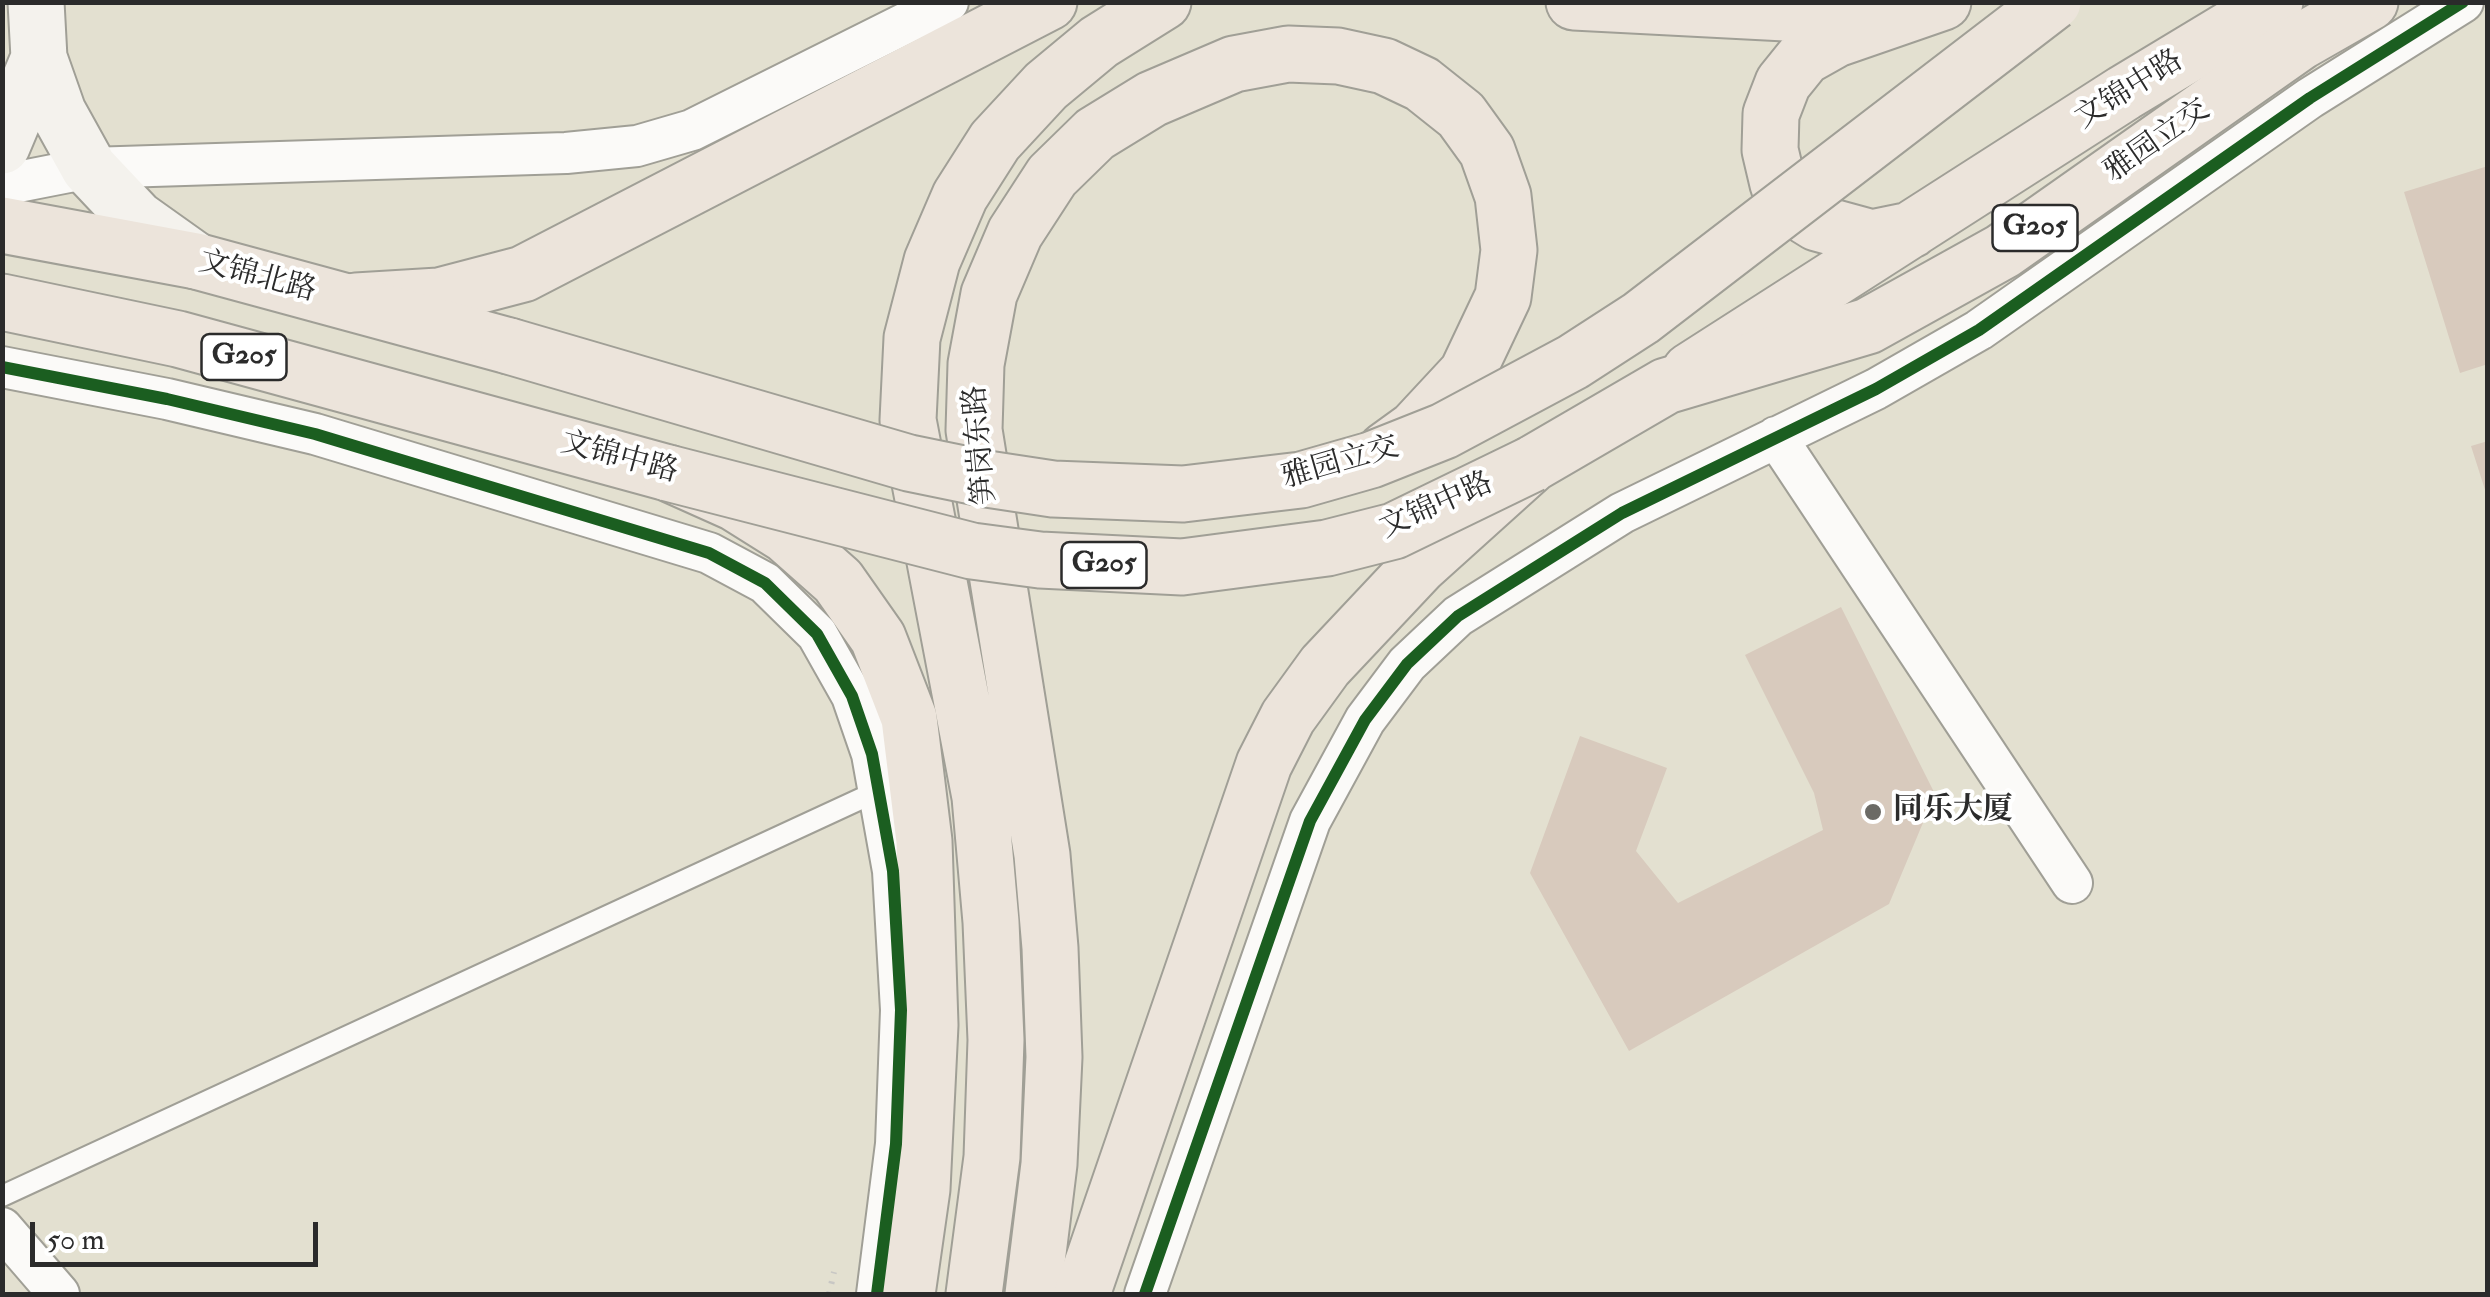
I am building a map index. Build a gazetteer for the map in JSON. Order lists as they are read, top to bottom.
{
  "streets": {
    "main road": [
      "文锦中路",
      "雅园立交",
      "G205",
      "文锦北路",
      "笋岗东路"
    ]
  },
  "crossings": [
    ["文锦中路", "雅园立交"],
    ["雅园立交", "文锦北路"],
    ["雅园立交", "笋岗东路"]
  ],
  "places": ["同乐大厦"],
  "scale_bar": "50 m"
}
